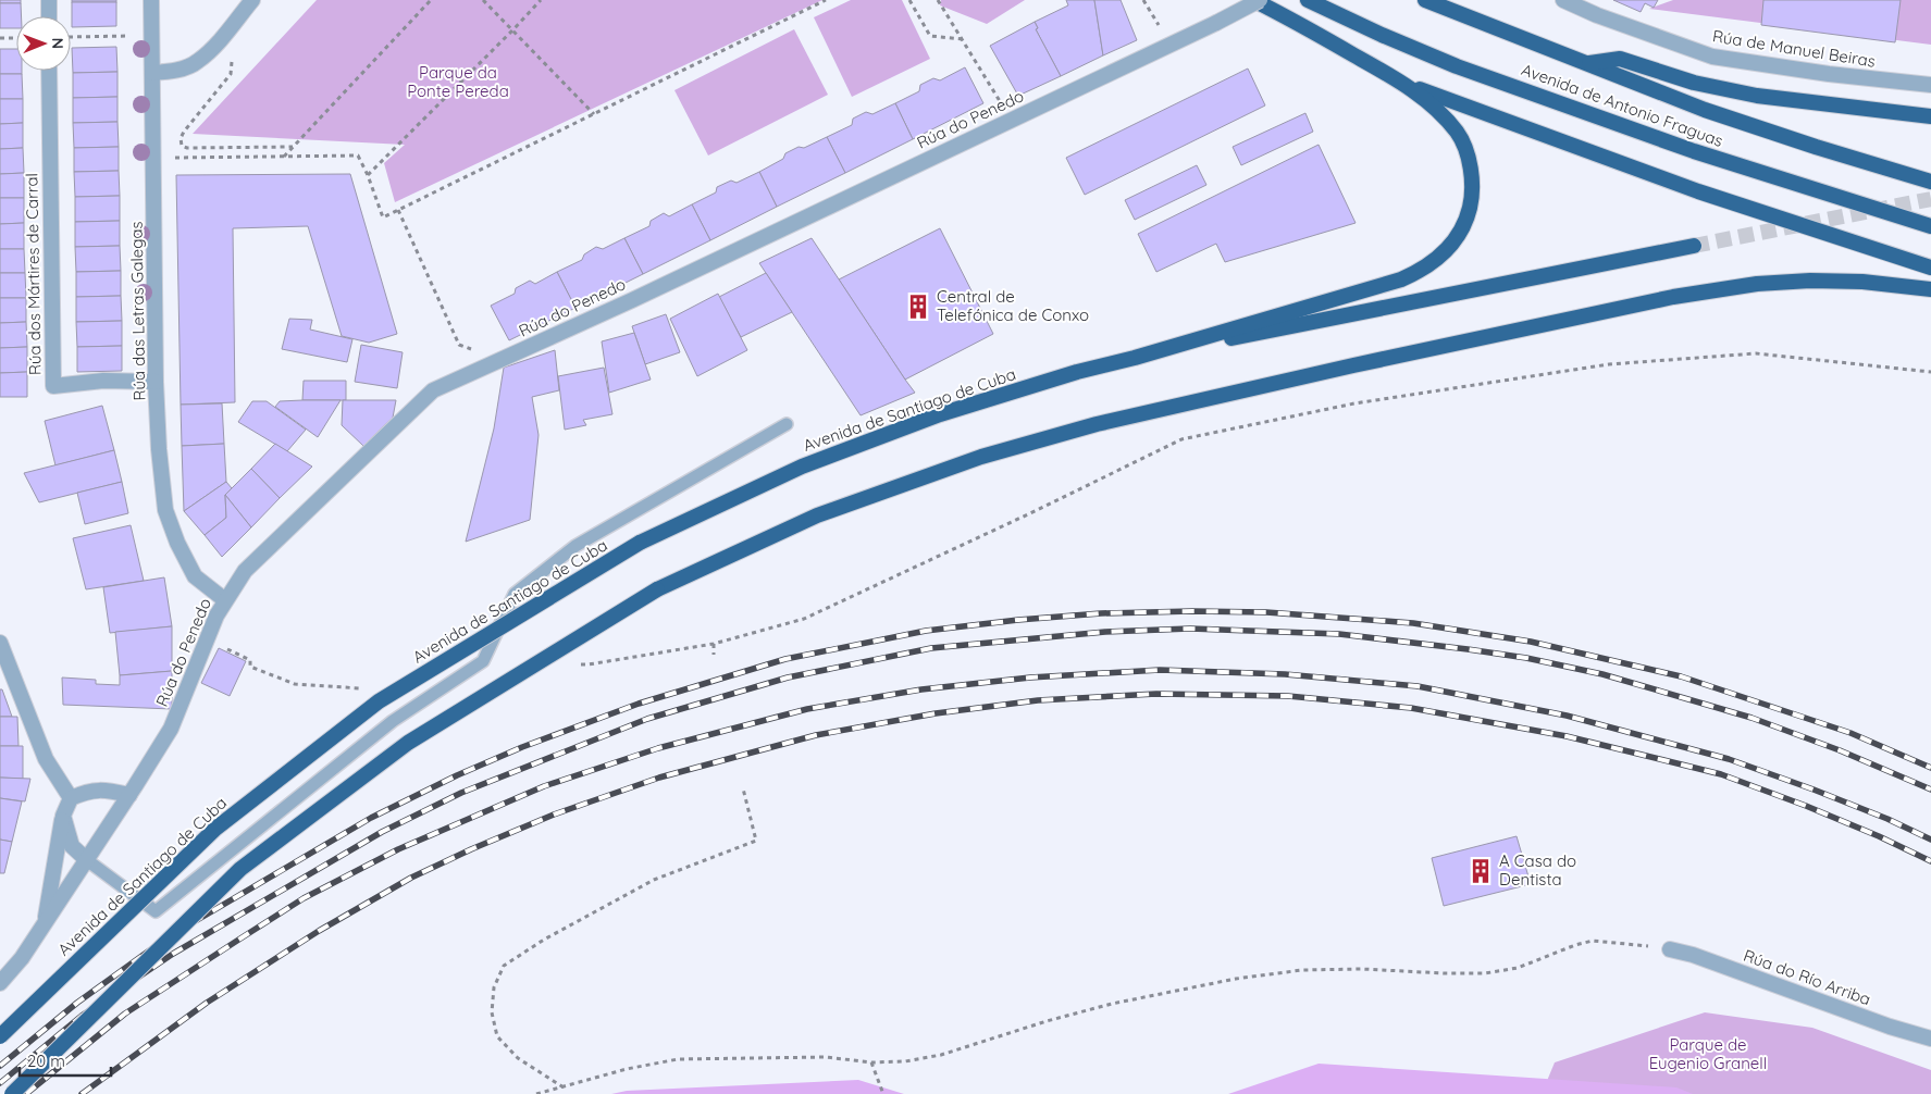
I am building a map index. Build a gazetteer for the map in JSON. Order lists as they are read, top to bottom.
{
  "streets": {
    "highway": ["Avenida de Antonio Fraguas", "Avenida de Santiago de Cuba"],
    "street": [
      "Rúa de Manuel Beiras",
      "Rúa do Penedo",
      "Rúa dos Mártires de Carral",
      "Rúa das Letras Galegas",
      "Rúa do Río Arriba"
    ]
  },
  "crossings": [
    ["Rúa do Penedo", "Rúa das Letras Galegas"],
    ["Rúa dos Mártires de Carral", "Rúa das Letras Galegas"]
  ],
  "parks": ["Parque da Ponte Pereda", "Parque de Eugenio Granell"],
  "places": {
    "building": ["Central de Telefónica de Conxo", "A Casa do Dentista"]
  },
  "scale_bar": "20 m",
  "north": "right"
}
